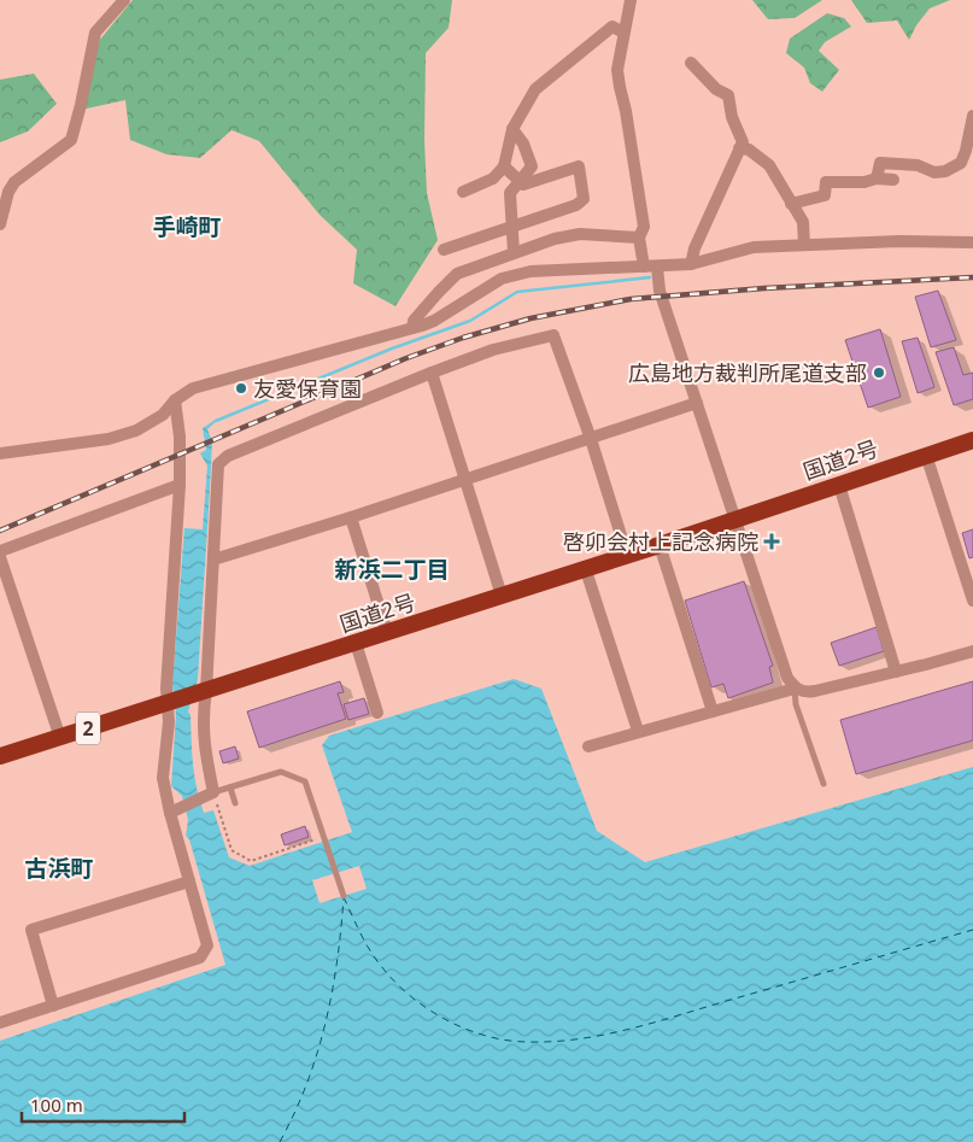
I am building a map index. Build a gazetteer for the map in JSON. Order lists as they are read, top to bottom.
{
  "streets": {
    "highway": ["国道2号", "2"]
  },
  "districts": ["手崎町", "新浜二丁目", "古浜町"],
  "places": {
    "other": ["広島地方裁判所尾道支部", "友愛保育園"],
    "health": ["啓卯会村上記念病院"]
  },
  "scale_bar": "100 m"
}
